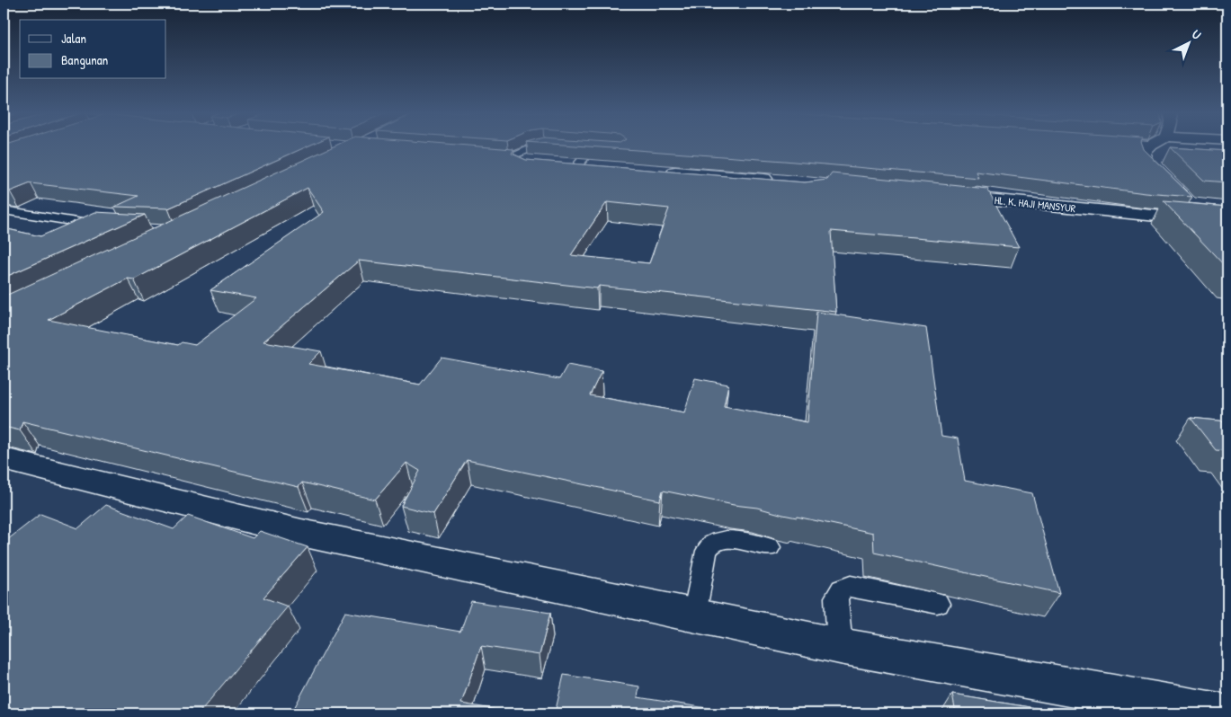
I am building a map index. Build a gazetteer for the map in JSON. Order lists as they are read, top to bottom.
{
  "streets": {
    "street": ["HL. K. HAJI MANSYUR"]
  },
  "legend": ["Jalan", "Bangunan"],
  "north": "top right"
}
